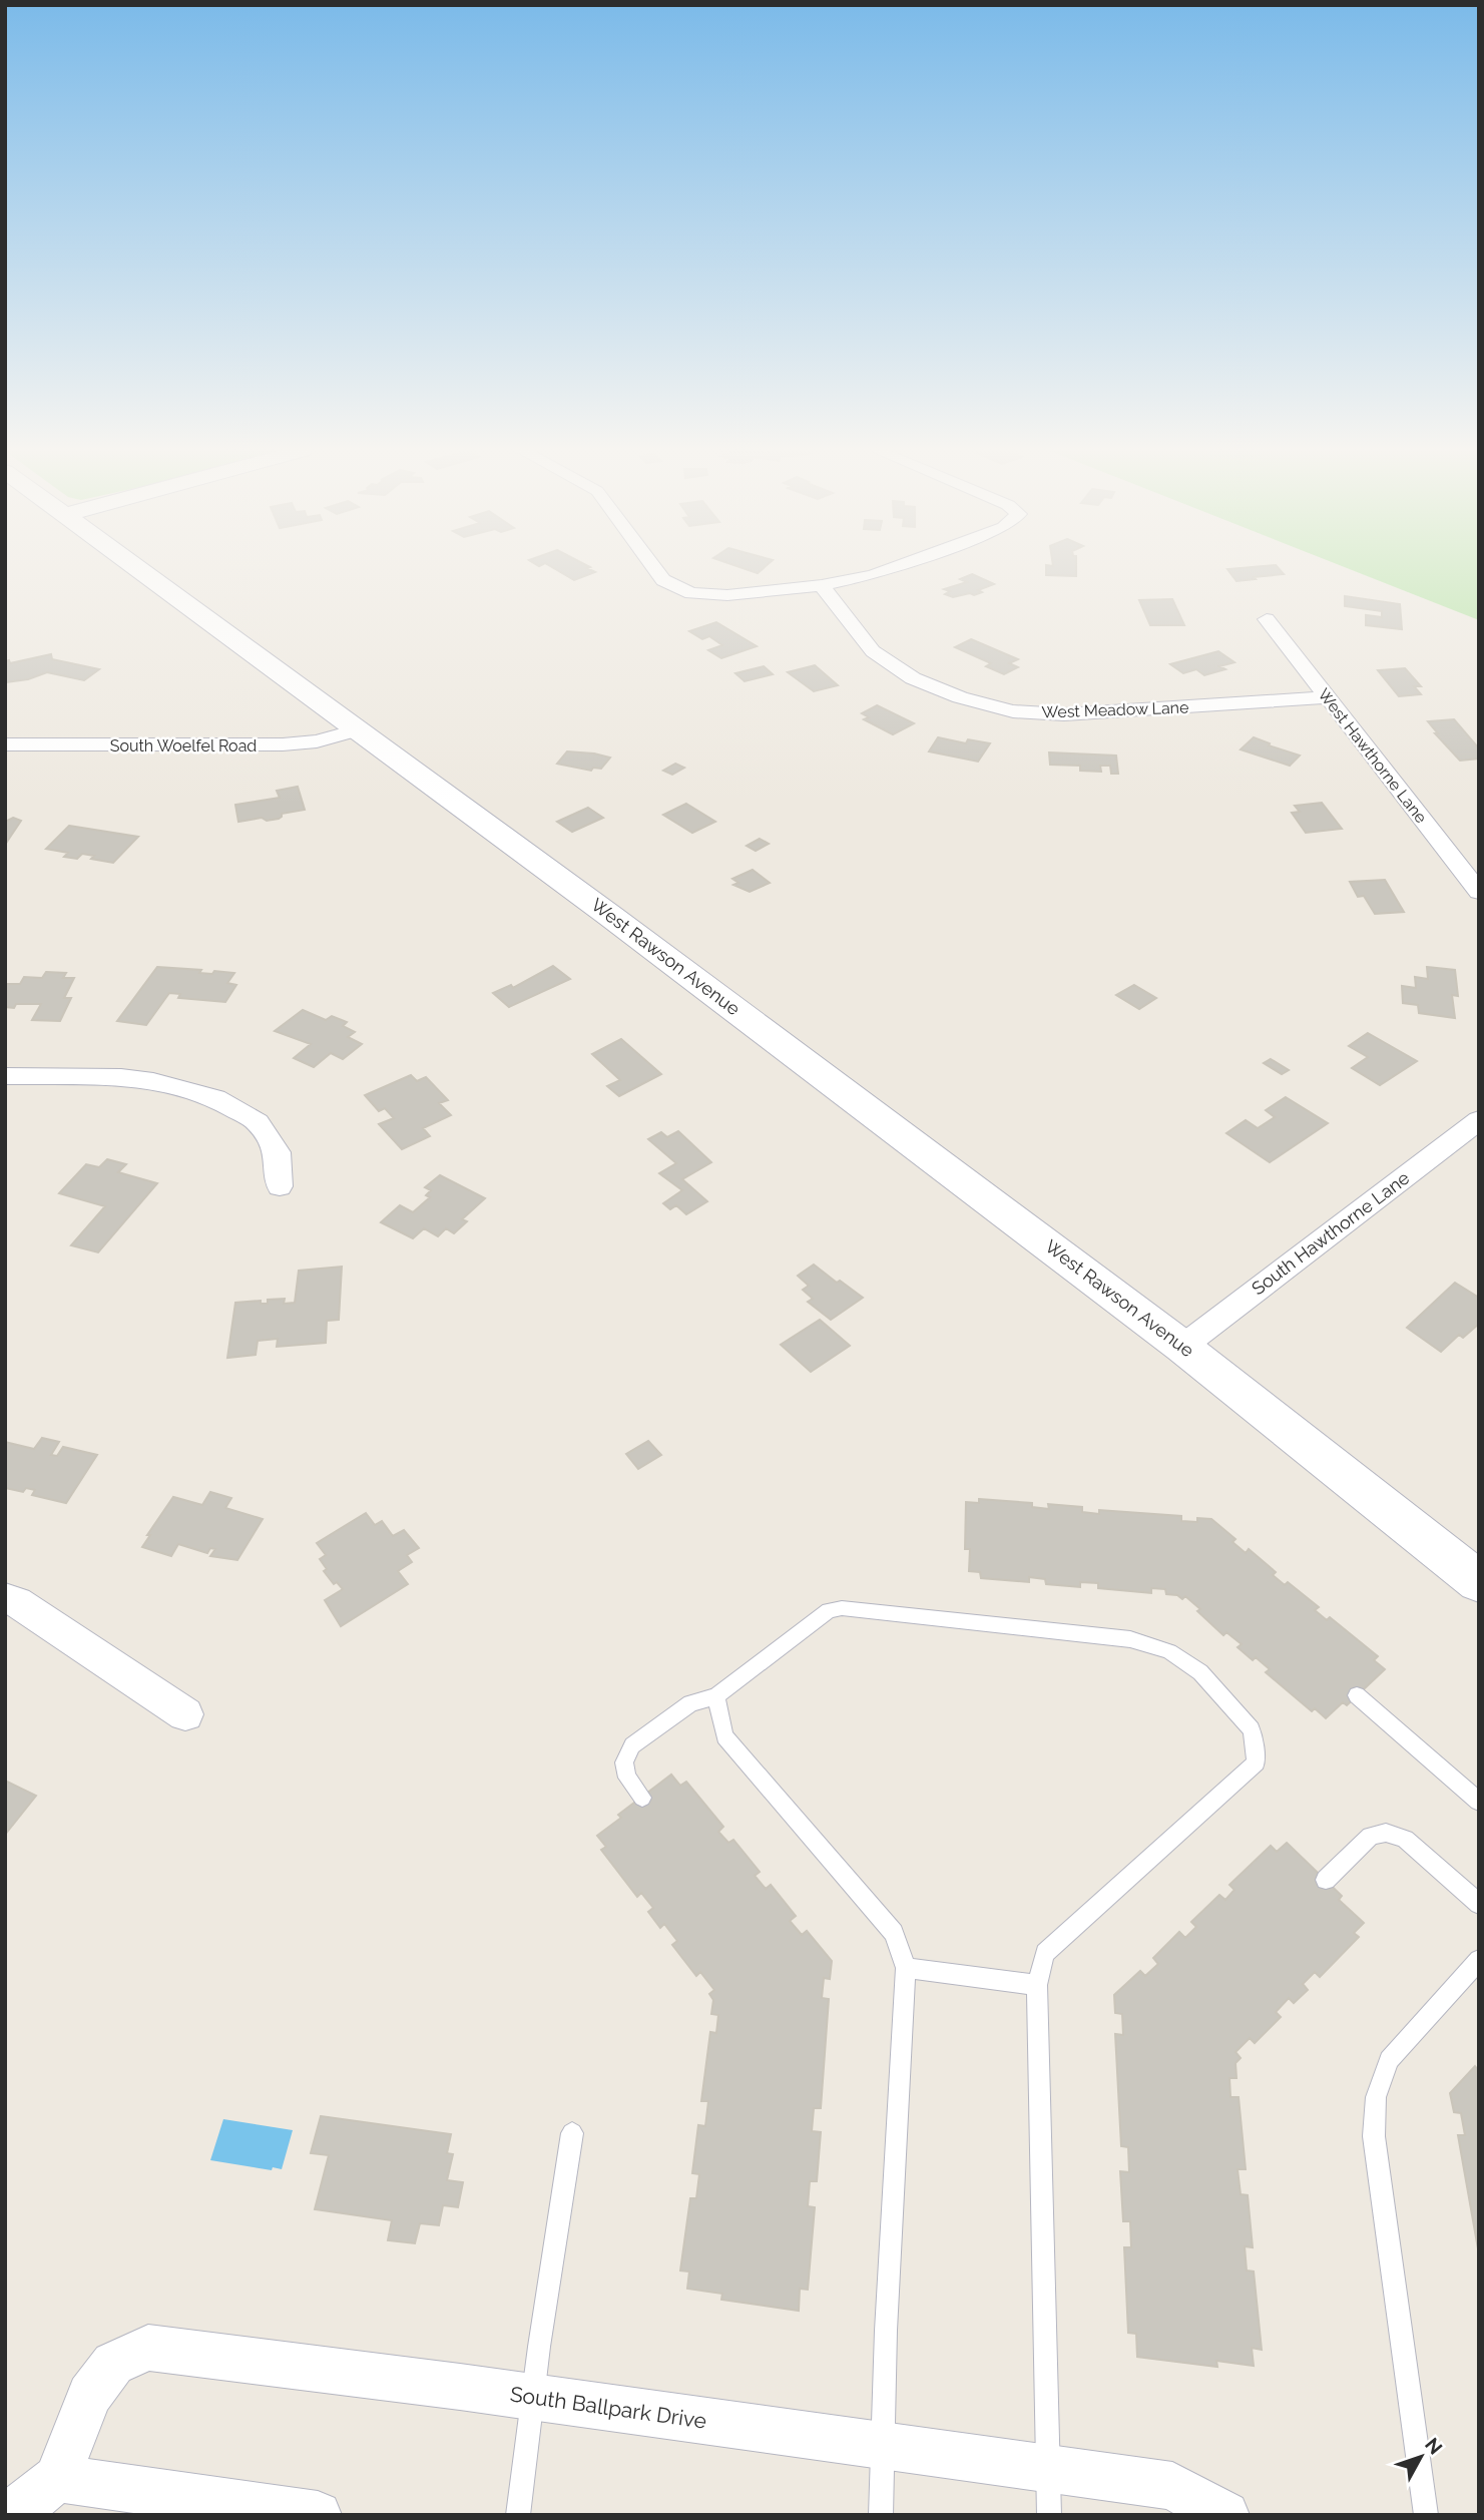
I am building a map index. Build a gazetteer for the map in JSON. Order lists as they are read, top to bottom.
{
  "streets": {
    "main road": ["West Rawson Avenue"],
    "street": [
      "West Meadow Lane",
      "South Woelfel Road",
      "West Hawthorne Lane",
      "South Hawthorne Lane",
      "South Ballpark Drive"
    ]
  },
  "crossings": [
    ["West Meadow Lane", "West Hawthorne Lane"],
    ["South Woelfel Road", "West Rawson Avenue"],
    ["West Rawson Avenue", "South Hawthorne Lane"]
  ],
  "north": "top right"
}
